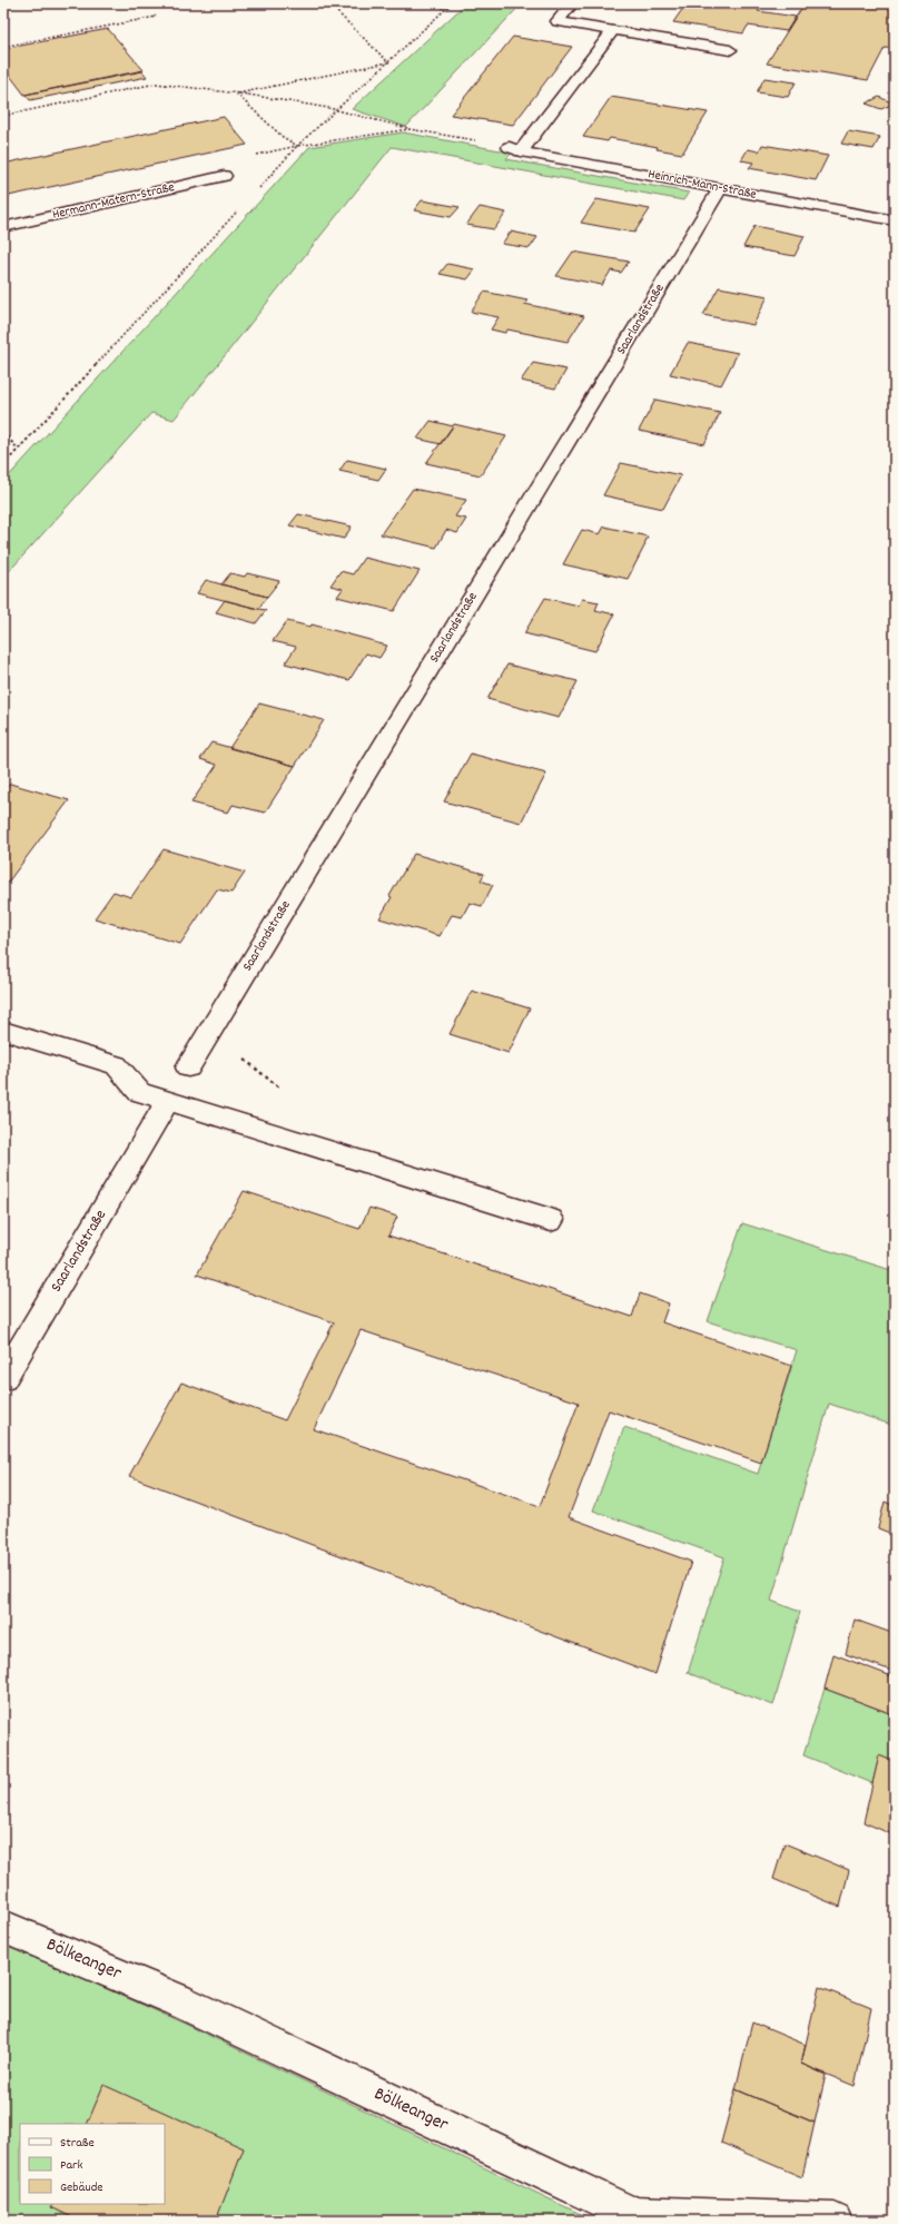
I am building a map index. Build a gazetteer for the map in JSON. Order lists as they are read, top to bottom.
{
  "streets": {
    "street": [
      "Heinrich-Mann-Straße",
      "Hermann-Matern-Straße",
      "Saarlandstraße",
      "Bölkeanger"
    ]
  },
  "crossings": [
    ["Heinrich-Mann-Straße", "Saarlandstraße"]
  ],
  "legend": ["Straße", "Park", "Gebäude"]
}
